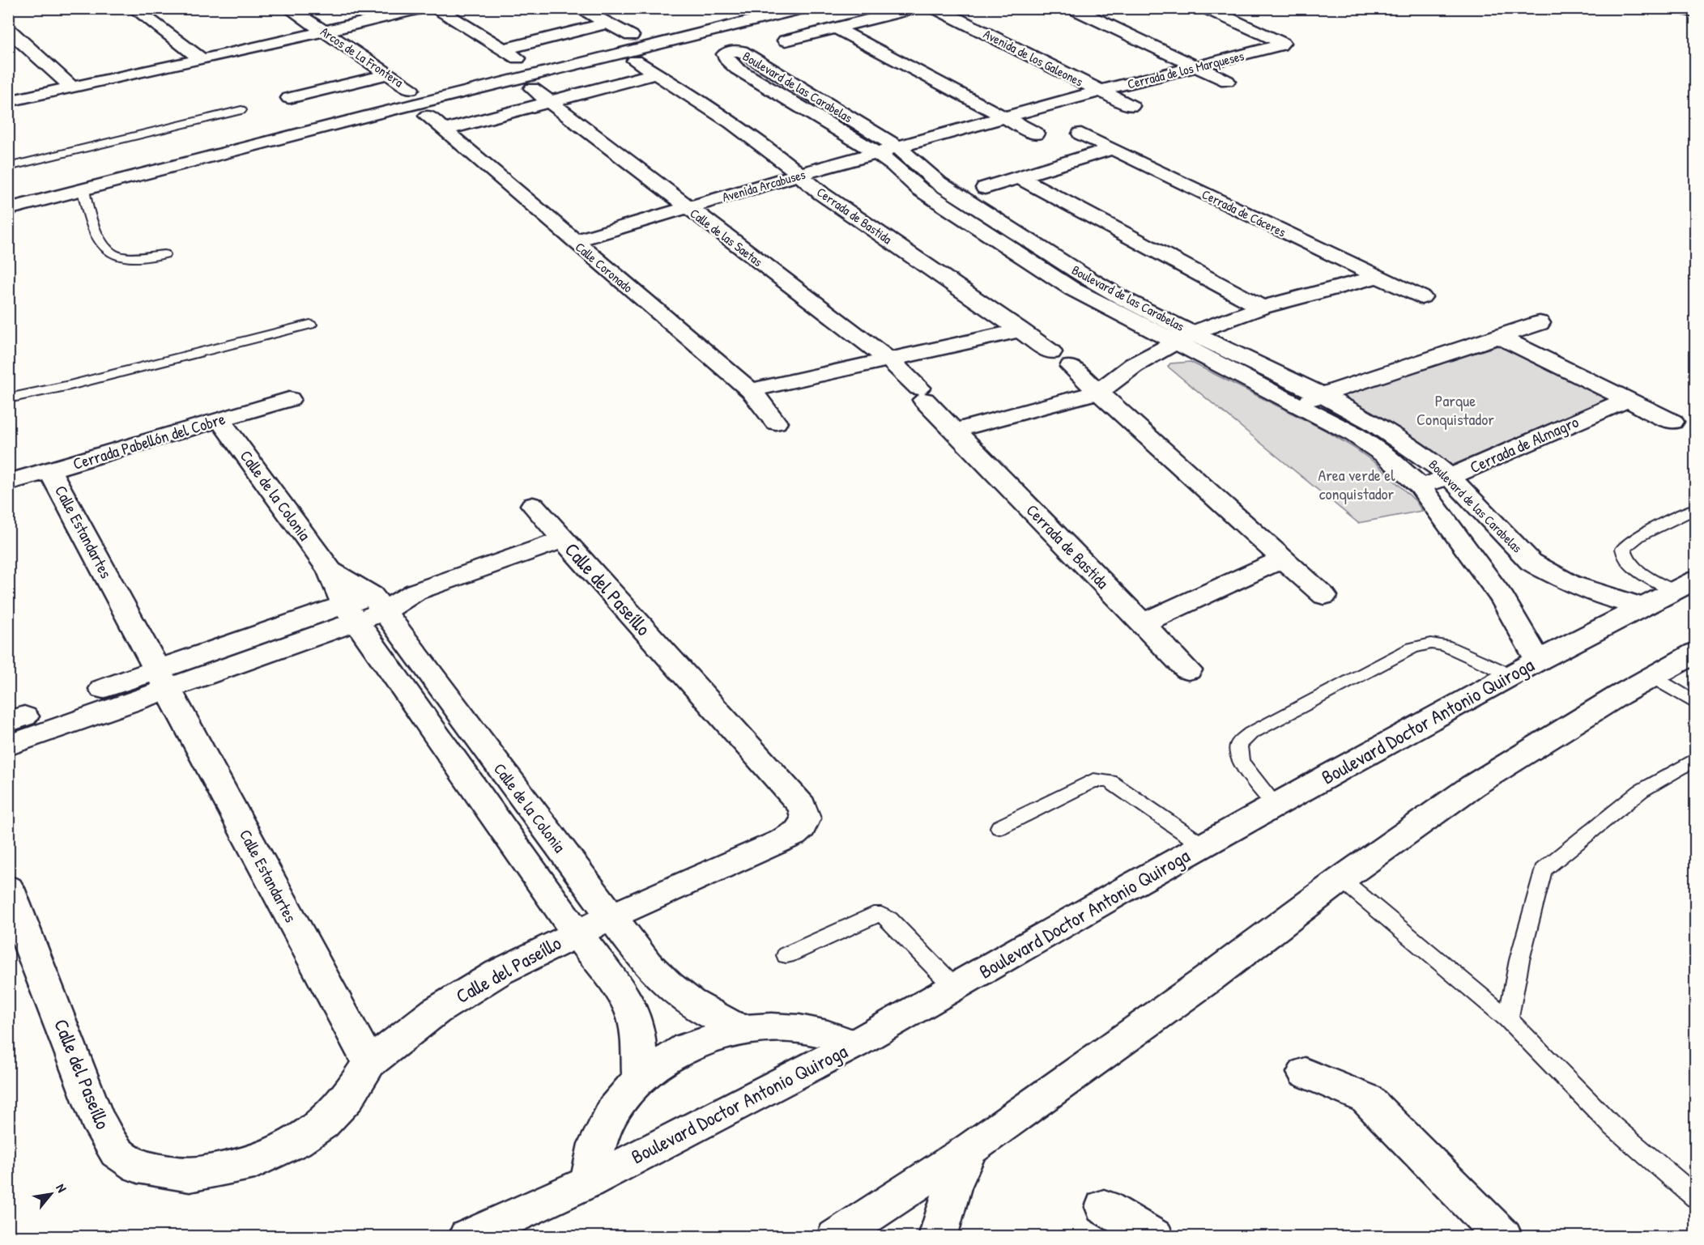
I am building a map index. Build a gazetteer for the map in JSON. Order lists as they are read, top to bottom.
{
  "streets": {
    "street": [
      "Arcos de La Frontera",
      "Avenida de los Galeones",
      "Cerrada de los Marqueses",
      "Boulevard de las Carabelas",
      "Avenida Arcabuses",
      "Cerrada de Cáceres",
      "Cerrada de Bastida",
      "Calle de las Saetas",
      "Calle Coronado",
      "Cerrada Pabellón del Cobre",
      "Cerrada de Almagro",
      "Calle de la Colonia",
      "Calle Estandartes",
      "Calle del Paseíllo",
      "Boulevard Doctor Antonio Quiroga"
    ]
  },
  "crossings": [
    ["Avenida de los Galeones", "Cerrada de los Marqueses"],
    ["Cerrada de los Marqueses", "Boulevard de las Carabelas"],
    ["Cerrada de los Marqueses", "Avenida Arcabuses"],
    ["Boulevard de las Carabelas", "Avenida Arcabuses"],
    ["Boulevard de las Carabelas", "Cerrada de Almagro"],
    ["Boulevard de las Carabelas", "Boulevard Doctor Antonio Quiroga"],
    ["Avenida Arcabuses", "Cerrada de Bastida"],
    ["Avenida Arcabuses", "Calle de las Saetas"],
    ["Avenida Arcabuses", "Calle Coronado"],
    ["Cerrada de Bastida", "Calle de las Saetas"],
    ["Cerrada Pabellón del Cobre", "Calle de la Colonia"],
    ["Cerrada Pabellón del Cobre", "Calle Estandartes"],
    ["Calle de la Colonia", "Calle del Paseíllo"],
    ["Calle Estandartes", "Calle del Paseíllo"]
  ],
  "parks": ["Parque Conquistador", "Area verde el conquistador"],
  "north": "top right"
}
